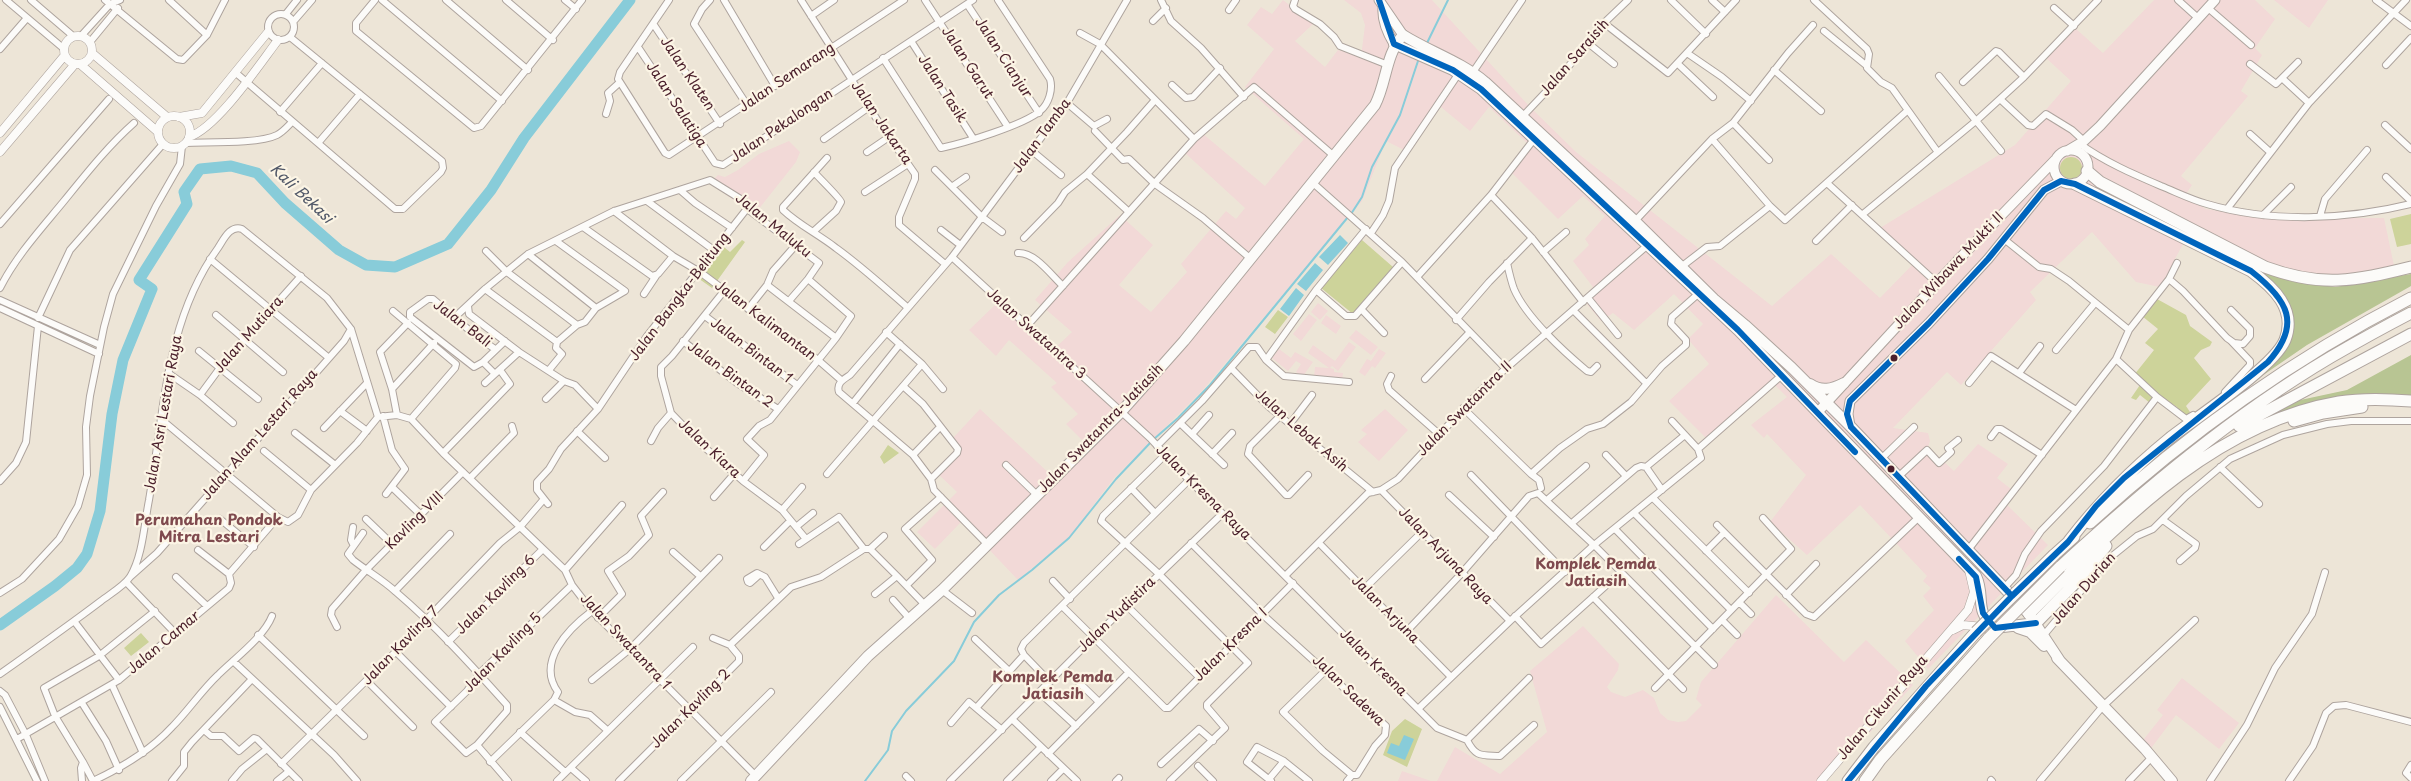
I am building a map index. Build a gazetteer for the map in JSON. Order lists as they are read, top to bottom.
{
  "streets": {
    "main road": ["Jalan Wibawa Mukti II", "Jalan Swatantra-Jatiasih"],
    "street": [
      "Jalan Cianjur",
      "Jalan Saraisih",
      "Jalan Garut",
      "Jalan Klaten",
      "Jalan Semarang",
      "Jalan Tasik",
      "Jalan Salatiga",
      "Jalan Jakarta",
      "Jalan Pekalongan",
      "Jalan Tamba",
      "Jalan Maluku",
      "Jalan Bangka-Belitung",
      "Jalan Kalimantan",
      "Jalan Bali",
      "Jalan Swatantra 3",
      "Jalan Mutiara",
      "Jalan Bintan 1",
      "Jalan Bintan 2",
      "Jalan Swatantra II",
      "Jalan Asri Lestari Raya",
      "Jalan Lebak Asih",
      "Jalan Alam Lestari Raya",
      "Jalan Kiara",
      "Jalan Kresna Raya",
      "Kavling VIII",
      "Jalan Arjuna Raya",
      "Jalan Durian",
      "Jalan Kavling 6",
      "Jalan Arjuna",
      "Jalan Yudistira",
      "Jalan Swatantra 1",
      "Jalan Camar",
      "Jalan Kresna I",
      "Jalan Kavling 7",
      "Jalan Kavling 5",
      "Jalan Kresna",
      "Jalan Sadewa",
      "Jalan Cikunir Raya",
      "Jalan Kavling 2"
    ]
  },
  "crossings": [
    ["Jalan Cianjur", "Jalan Pekalongan"],
    ["Jalan Garut", "Jalan Pekalongan"],
    ["Jalan Klaten", "Jalan Semarang"],
    ["Jalan Semarang", "Jalan Salatiga"],
    ["Jalan Semarang", "Jalan Jakarta"],
    ["Jalan Tasik", "Jalan Pekalongan"],
    ["Jalan Salatiga", "Jalan Pekalongan"],
    ["Jalan Jakarta", "Jalan Pekalongan"],
    ["Jalan Jakarta", "Jalan Tamba"],
    ["Jalan Tamba", "Jalan Kalimantan"],
    ["Jalan Tamba", "Jalan Swatantra 3"],
    ["Jalan Maluku", "Jalan Bangka-Belitung"],
    ["Jalan Bangka-Belitung", "Jalan Kalimantan"],
    ["Jalan Bangka-Belitung", "Jalan Kavling 7"],
    ["Jalan Kalimantan", "Jalan Kiara"],
    ["Jalan Swatantra 3", "Jalan Swatantra-Jatiasih"],
    ["Jalan Swatantra 3", "Jalan Kresna Raya"],
    ["Jalan Mutiara", "Jalan Asri Lestari Raya"],
    ["Jalan Bintan 1", "Jalan Kiara"],
    ["Jalan Bintan 2", "Jalan Kiara"],
    ["Jalan Swatantra II", "Jalan Lebak Asih"],
    ["Jalan Swatantra II", "Jalan Kresna Raya"],
    ["Jalan Swatantra II", "Jalan Arjuna Raya"],
    ["Jalan Swatantra II", "Jalan Arjuna"],
    ["Jalan Swatantra II", "Jalan Kresna"],
    ["Jalan Asri Lestari Raya", "Jalan Alam Lestari Raya"],
    ["Jalan Swatantra-Jatiasih", "Jalan Kresna Raya"],
    ["Jalan Swatantra-Jatiasih", "Jalan Swatantra 1"],
    ["Jalan Kresna Raya", "Jalan Yudistira"],
    ["Jalan Kresna Raya", "Jalan Kresna"],
    ["Kavling VIII", "Jalan Swatantra 1"],
    ["Jalan Kavling 6", "Jalan Swatantra 1"],
    ["Jalan Yudistira", "Jalan Sadewa"],
    ["Jalan Swatantra 1", "Jalan Kavling 7"],
    ["Jalan Swatantra 1", "Jalan Kavling 5"],
    ["Jalan Swatantra 1", "Jalan Kavling 2"],
    ["Jalan Kresna I", "Jalan Kresna"],
    ["Jalan Kresna I", "Jalan Sadewa"]
  ],
  "districts": ["Perumahan Pondok Mitra Lestari", "Komplek Pemda Jatiasih", "Komplek Pemda Jatiasih"],
  "water": ["Kali Bekasi"]
}
